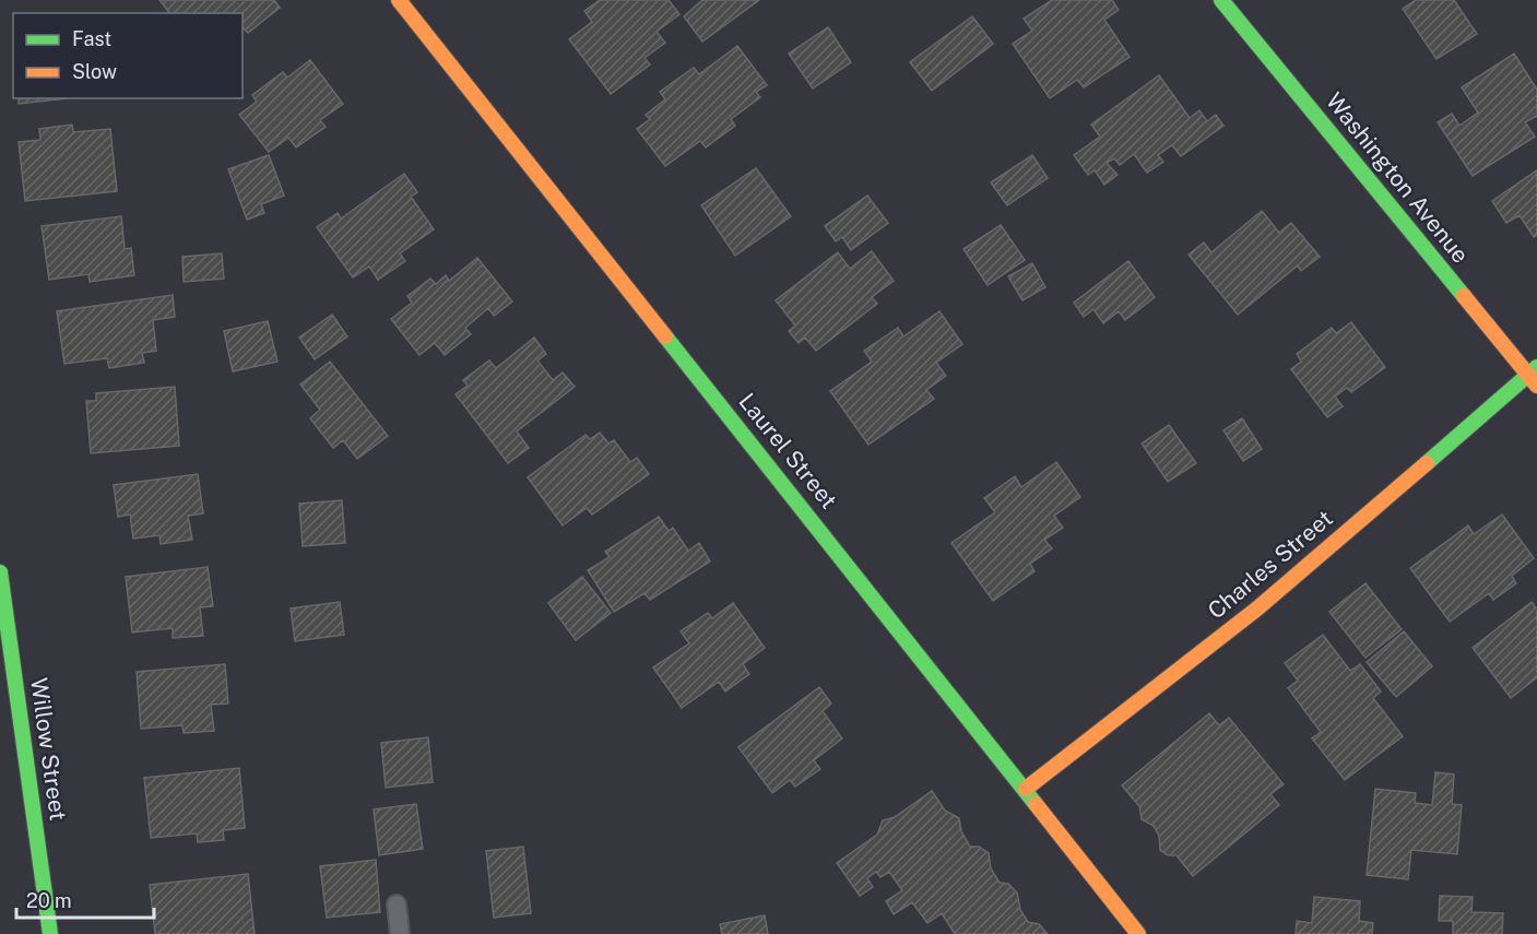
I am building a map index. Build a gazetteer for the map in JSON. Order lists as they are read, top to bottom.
{
  "streets": {
    "street": [
      "Washington Avenue",
      "Laurel Street",
      "Charles Street",
      "Willow Street"
    ]
  },
  "crossings": [
    ["Washington Avenue", "Charles Street"],
    ["Laurel Street", "Charles Street"]
  ],
  "legend": ["Fast", "Slow"],
  "scale_bar": "20 m"
}
